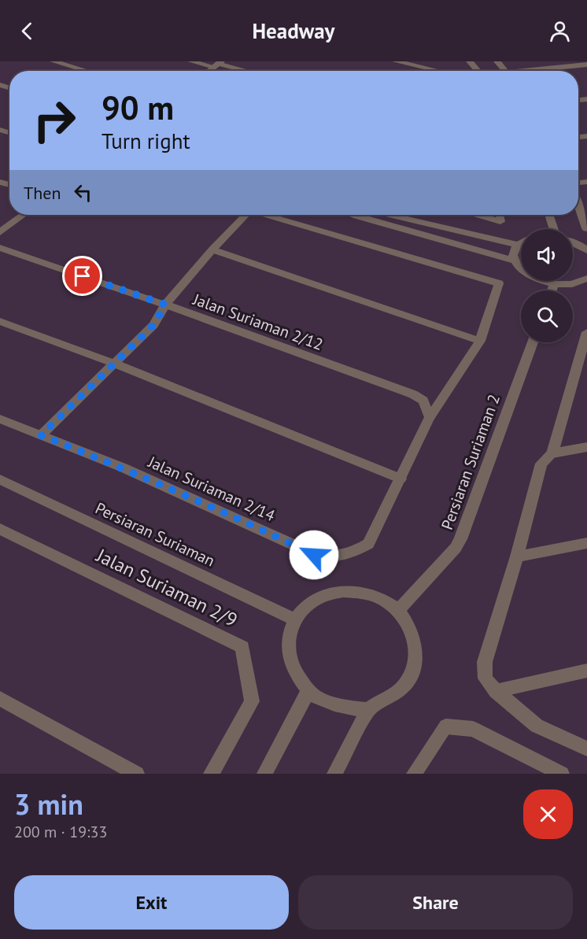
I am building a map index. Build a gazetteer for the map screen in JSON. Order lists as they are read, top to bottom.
{
  "streets": {
    "street": [
      "Jalan Suriaman 2/12",
      "Persiaran Suriaman 2",
      "Jalan Suriaman 2/14",
      "Persiaran Suriaman",
      "Jalan Suriaman 2/9"
    ]
  },
  "crossings": [
    ["Persiaran Suriaman 2", "Persiaran Suriaman"]
  ],
  "page": {
    "header": "Headway",
    "turn": ["90 m", "Turn right"],
    "then": "Then",
    "heading": ["3 min", "200 m · 19:33"],
    "buttons": ["Exit", "Share"]
  }
}
